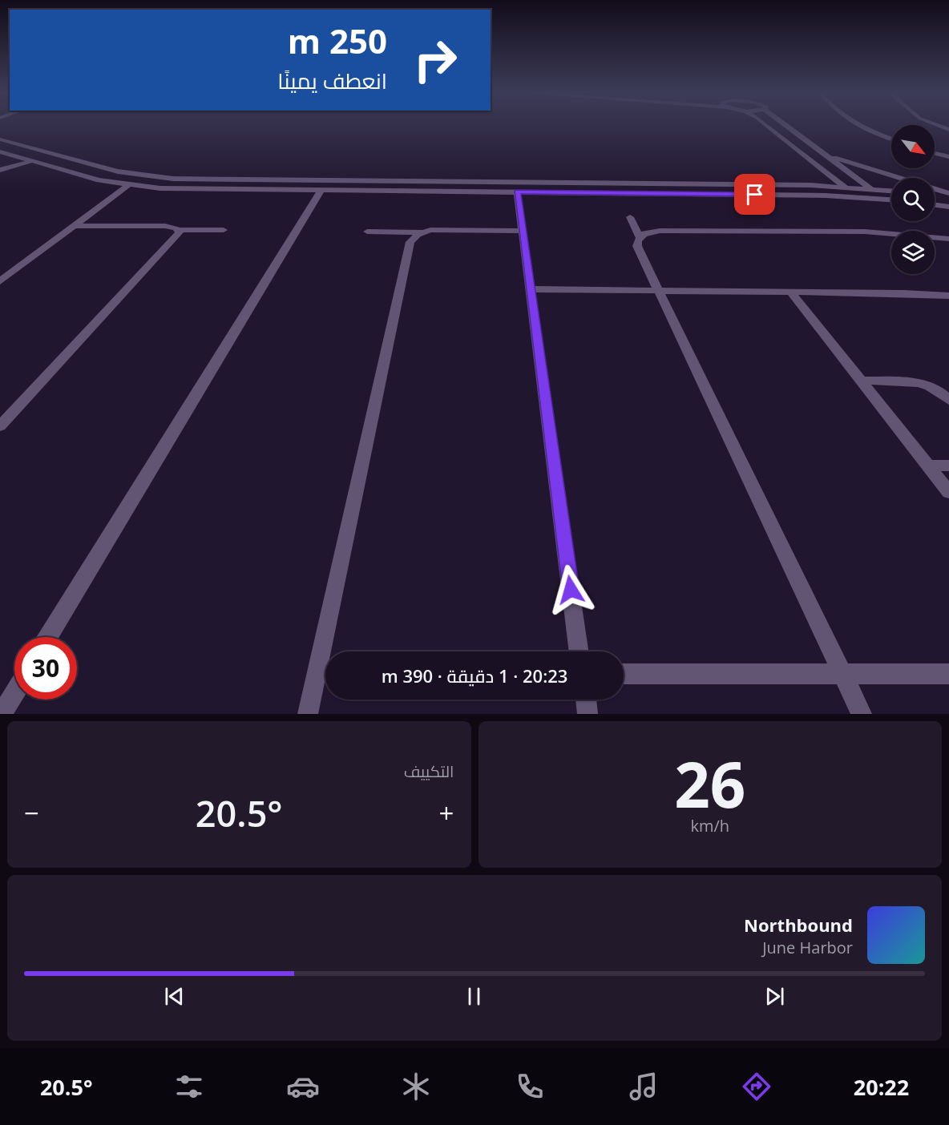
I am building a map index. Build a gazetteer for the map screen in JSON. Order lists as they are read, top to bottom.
{
  "north": "bottom right",
  "page": {
    "turn": ["250 m", "انعطف يمينًا"],
    "limit": "30",
    "trip": "20:23 · 1 دقيقة · 390 m",
    "tile": [
      ["26", "km/h"],
      "التكييف"
    ],
    "heat": ["−", "20.5°", "+"],
    "song": ["Northbound", "June Harbor"],
    "tabs": ["20:22", "20.5°"]
  }
}
